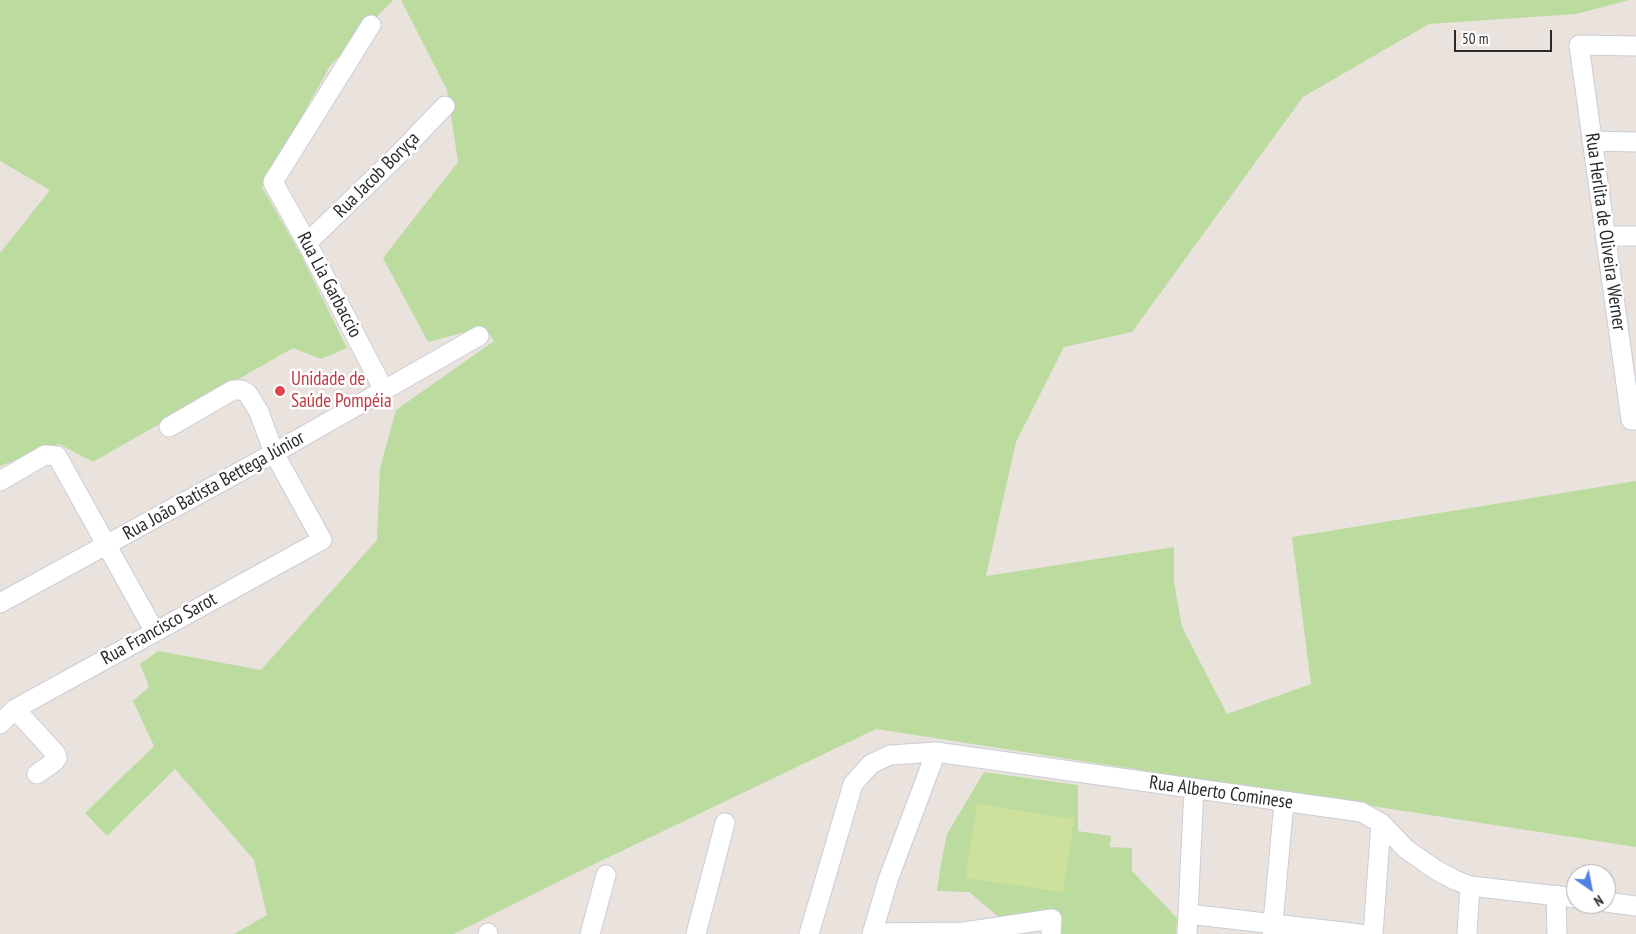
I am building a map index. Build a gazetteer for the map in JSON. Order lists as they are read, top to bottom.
{
  "streets": {
    "street": [
      "Rua Jacob Boryça",
      "Rua Herlita de Oliveira Werner",
      "Rua Lia Garbaccio",
      "Rua João Batista Bettega Júnior",
      "Rua Francisco Sarot",
      "Rua Alberto Cominese"
    ]
  },
  "crossings": [
    ["Rua Jacob Boryça", "Rua Lia Garbaccio"],
    ["Rua Lia Garbaccio", "Rua João Batista Bettega Júnior"],
    ["Rua João Batista Bettega Júnior", "Rua Francisco Sarot"]
  ],
  "places": ["Unidade de Saúde Pompéia"],
  "scale_bar": "50 m",
  "north": "bottom right"
}
